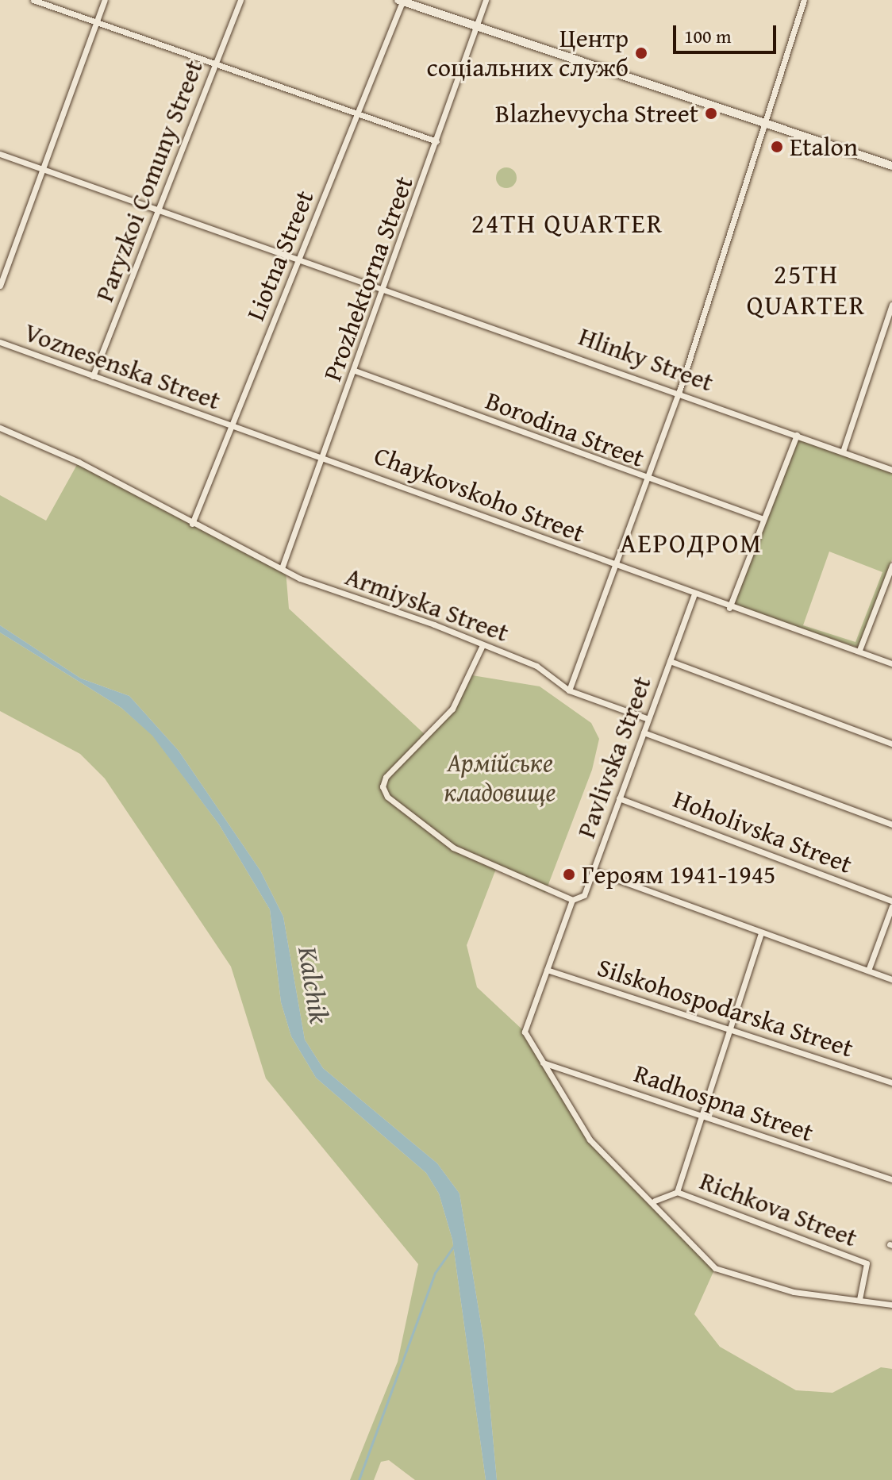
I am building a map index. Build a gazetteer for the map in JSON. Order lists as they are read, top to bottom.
{
  "streets": {
    "street": [
      "Paryzkoi Comuny Street",
      "Liotna Street",
      "Prozhektorna Street",
      "Hlinky Street",
      "Voznesenska Street",
      "Borodina Street",
      "Chaykovskoho Street",
      "Armiyska Street",
      "Pavlivska Street",
      "Hoholivska Street",
      "Silskohospodarska Street",
      "Radhospna Street",
      "Richkova Street"
    ]
  },
  "crossings": [
    ["Paryzkoi Comuny Street", "Hlinky Street"],
    ["Paryzkoi Comuny Street", "Voznesenska Street"],
    ["Liotna Street", "Hlinky Street"],
    ["Liotna Street", "Voznesenska Street"],
    ["Liotna Street", "Chaykovskoho Street"],
    ["Liotna Street", "Armiyska Street"],
    ["Prozhektorna Street", "Hlinky Street"],
    ["Prozhektorna Street", "Borodina Street"],
    ["Prozhektorna Street", "Chaykovskoho Street"],
    ["Prozhektorna Street", "Armiyska Street"],
    ["Voznesenska Street", "Chaykovskoho Street"],
    ["Chaykovskoho Street", "Pavlivska Street"],
    ["Armiyska Street", "Pavlivska Street"],
    ["Pavlivska Street", "Hoholivska Street"],
    ["Pavlivska Street", "Silskohospodarska Street"],
    ["Pavlivska Street", "Radhospna Street"]
  ],
  "districts": ["24TH QUARTER", "25TH QUARTER", "АЕРОДРОМ"],
  "water": ["Kalchik"],
  "parks": ["Армійське кладовище"],
  "places": [
    "Центр соціальних служб",
    "Blazhevycha Street",
    "Etalon",
    "Героям 1941-1945"
  ],
  "scale_bar": "100 m"
}
